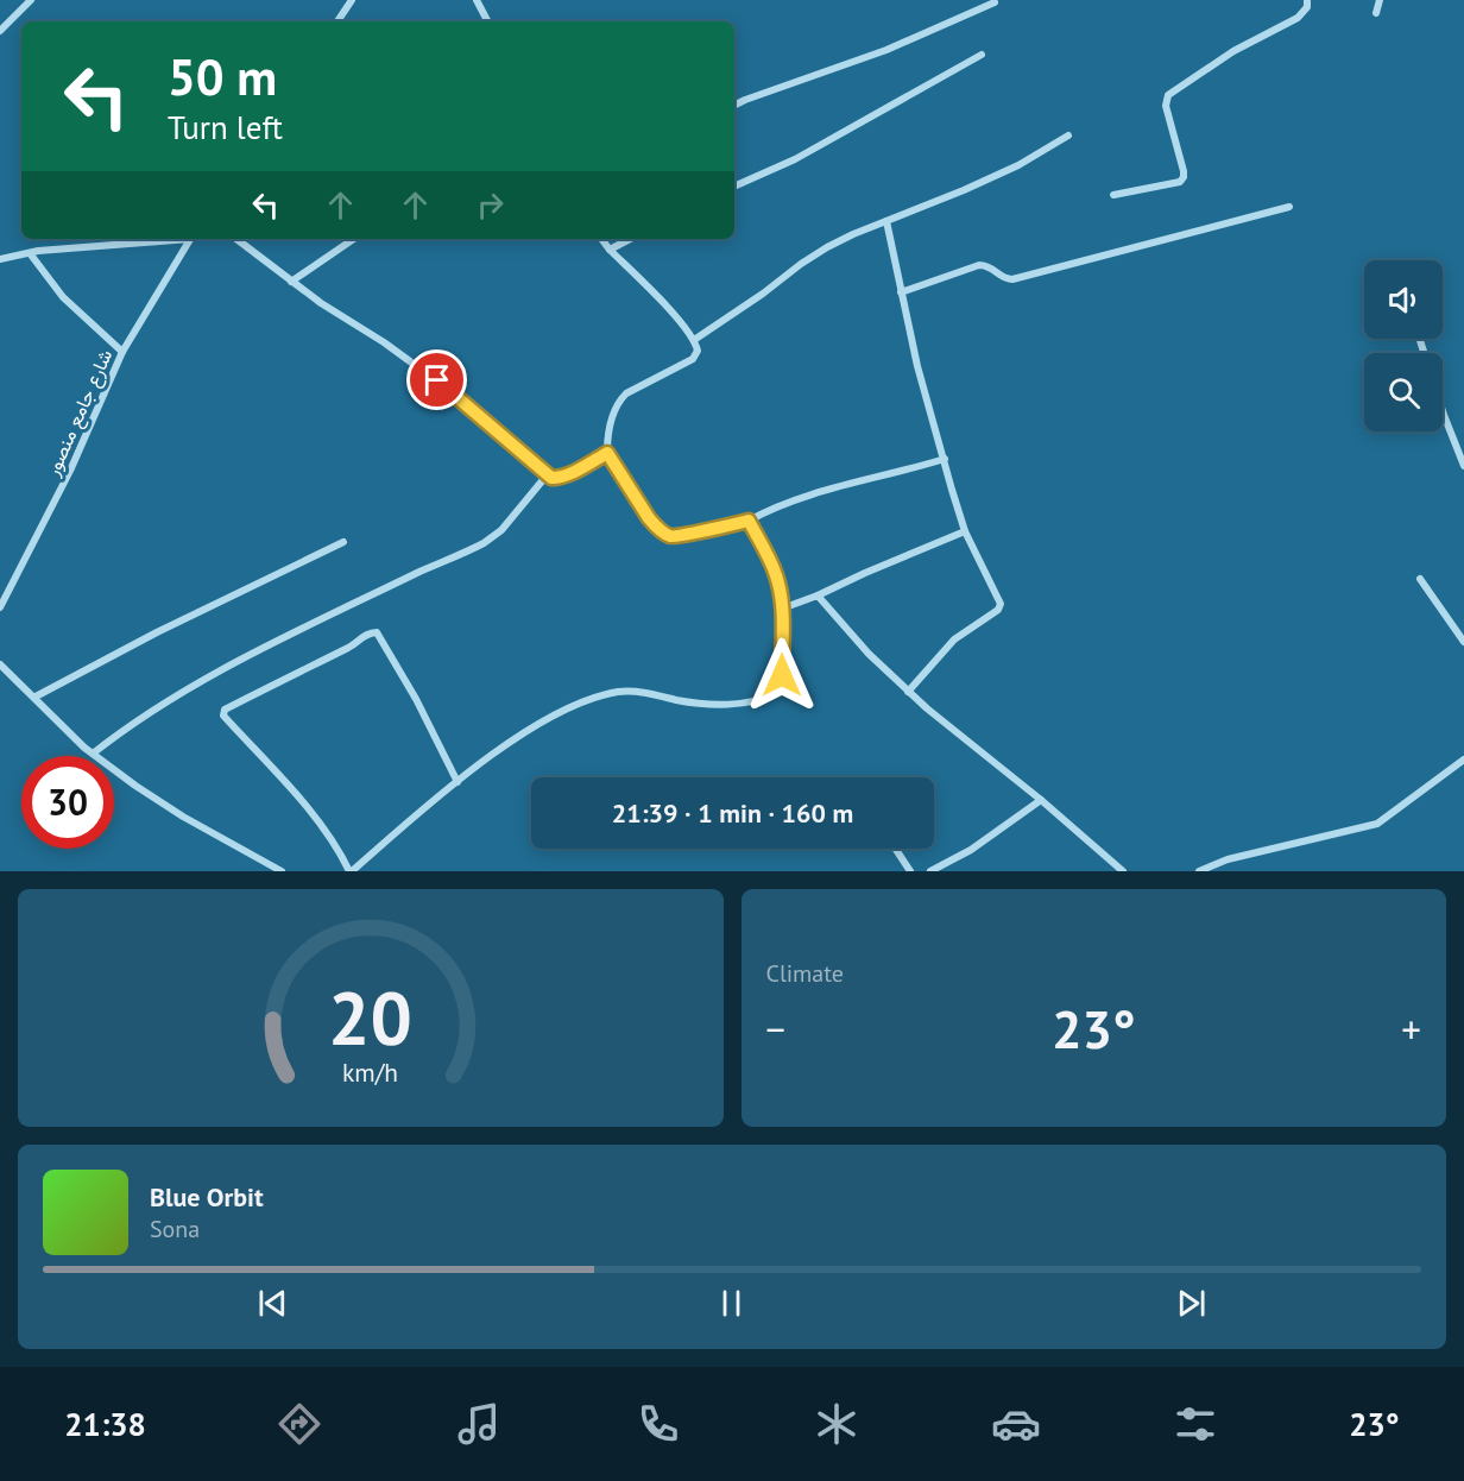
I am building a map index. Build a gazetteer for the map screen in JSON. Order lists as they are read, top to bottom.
{
  "streets": {
    "street": ["شارع جامع منصور"]
  },
  "page": {
    "turn": ["50 m", "Turn left"],
    "limit": "30",
    "trip": "21:39 · 1 min · 160 m",
    "tile": "Climate",
    "heat": ["−", "23°", "+"],
    "song": ["Blue Orbit", "Sona"],
    "tabs": ["21:38", "23°"],
    "gauge": ["20", "km/h"]
  }
}
